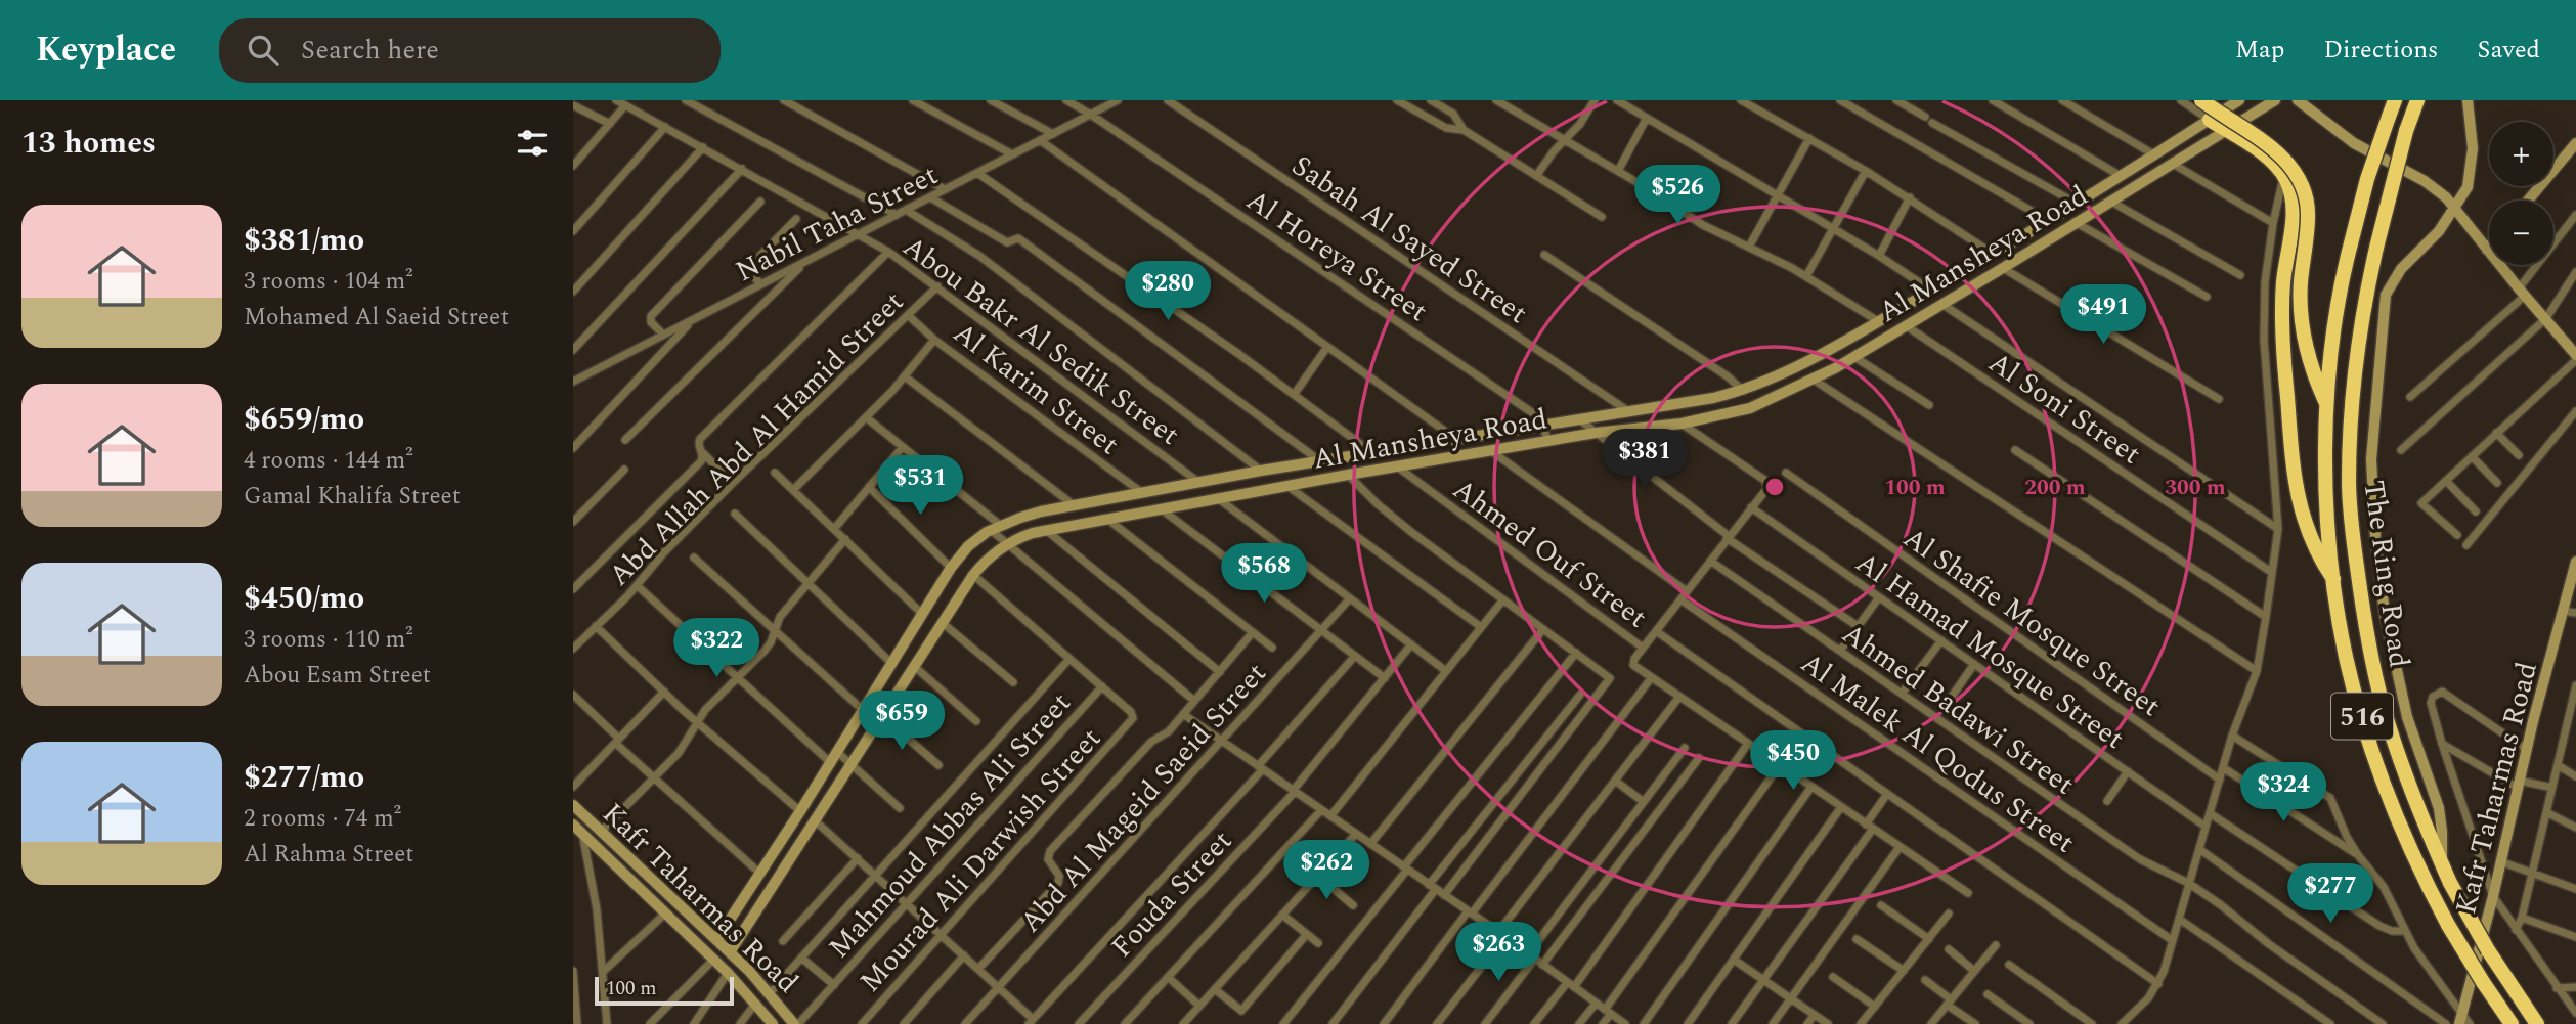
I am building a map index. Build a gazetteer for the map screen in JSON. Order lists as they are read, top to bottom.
{
  "streets": {
    "highway": ["The Ring Road", "516"],
    "street": [
      "Nabil Taha Street",
      "Sabah Al Sayed Street",
      "Al Mansheya Road",
      "Al Horeya Street",
      "Abou Bakr Al Sedik Street",
      "Al Karim Street",
      "Al Soni Street",
      "Abd Allah Abd Al Hamid Street",
      "Ahmed Ouf Street",
      "Al Shafie Mosque Street",
      "Al Hamad Mosque Street",
      "Ahmed Badawi Street",
      "Al Malek Al Qodus Street",
      "Kafr Taharmas Road",
      "Abd Al Mageid Saeid Street",
      "Mahmoud Abbas Ali Street",
      "Mourad Ali Darwish Street",
      "Fouda Street"
    ]
  },
  "crossings": [
    ["Nabil Taha Street", "Al Horeya Street"],
    ["Nabil Taha Street", "Abou Bakr Al Sedik Street"],
    ["Sabah Al Sayed Street", "Al Mansheya Road"],
    ["Al Mansheya Road", "Al Horeya Street"],
    ["Al Mansheya Road", "Abou Bakr Al Sedik Street"],
    ["Al Mansheya Road", "Al Karim Street"],
    ["Al Mansheya Road", "Al Soni Street"],
    ["Al Mansheya Road", "Ahmed Ouf Street"],
    ["Al Mansheya Road", "Kafr Taharmas Road"],
    ["Abou Bakr Al Sedik Street", "Abd Allah Abd Al Hamid Street"],
    ["Al Karim Street", "Abd Allah Abd Al Hamid Street"],
    ["Kafr Taharmas Road", "Mahmoud Abbas Ali Street"],
    ["Mahmoud Abbas Ali Street", "Mourad Ali Darwish Street"]
  ],
  "scale_bar": "100 m",
  "page": {
    "header": "Keyplace",
    "search": "Search here",
    "nav": ["Map", "Directions", "Saved"],
    "heading": "13 homes",
    "map_buttons": ["+", "−"],
    "price": [
      "$526",
      "$280",
      "$491",
      "$381",
      "$531",
      "$568",
      "$322",
      "$659",
      "$450",
      "$324",
      "$262",
      "$277",
      "$263"
    ],
    "list": [
      {
        "name": "$381/mo",
        "note": "3 rooms · 104 m² · Mohamed Al Saeid Street"
      },
      {
        "name": "$659/mo",
        "note": "4 rooms · 144 m² · Gamal Khalifa Street"
      },
      {
        "name": "$450/mo",
        "note": "3 rooms · 110 m² · Abou Esam Street"
      },
      {
        "name": "$277/mo",
        "note": "2 rooms · 74 m² · Al Rahma Street"
      }
    ],
    "scale": "100 m"
  },
  "rings": ["100 m", "200 m", "300 m"]
}
